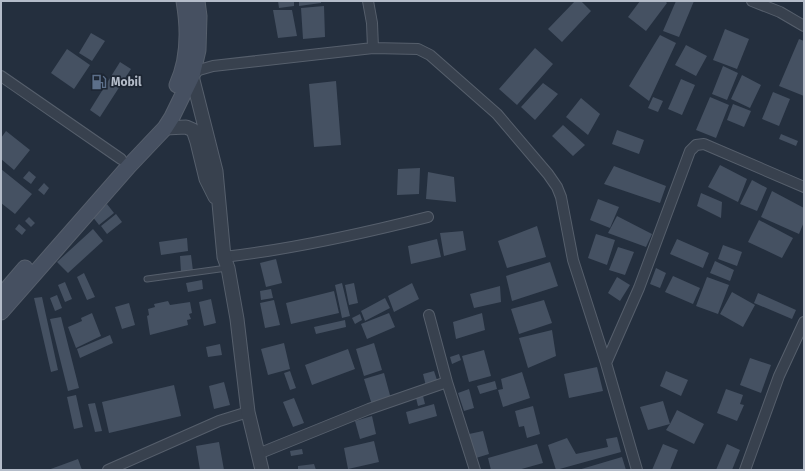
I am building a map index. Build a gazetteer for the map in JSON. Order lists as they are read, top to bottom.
{
  "places": {
    "fuel station": ["Mobil"]
  }
}
